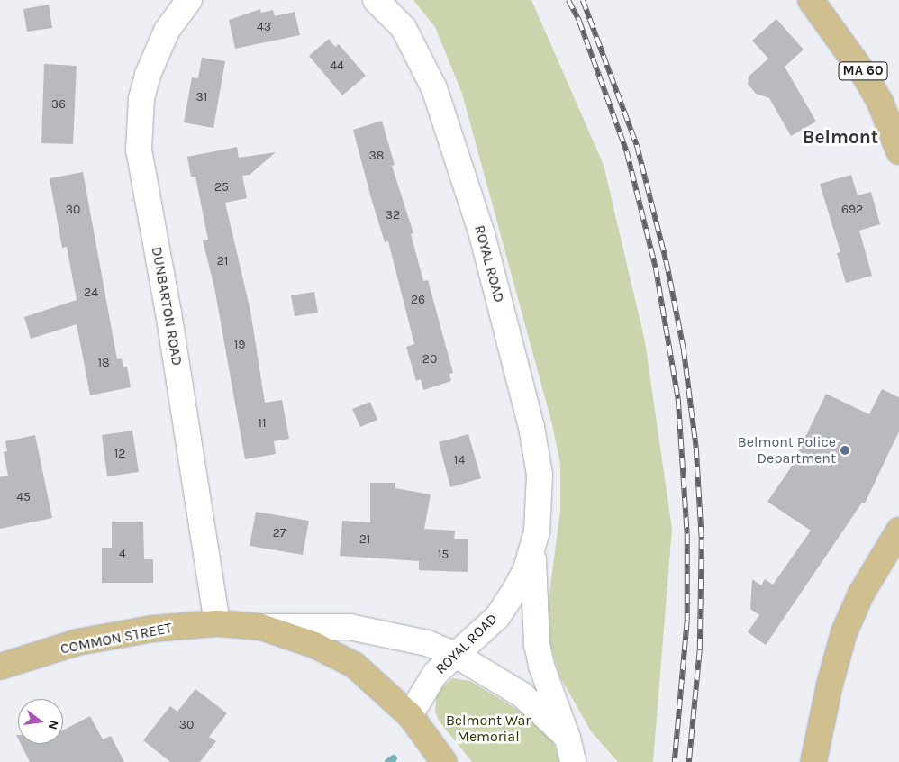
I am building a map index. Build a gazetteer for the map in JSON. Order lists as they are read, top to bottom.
{
  "streets": {
    "main road": ["MA 60", "COMMON STREET"],
    "street": ["ROYAL ROAD", "DUNBARTON ROAD"]
  },
  "crossings": [
    ["ROYAL ROAD", "COMMON STREET"],
    ["DUNBARTON ROAD", "COMMON STREET"]
  ],
  "districts": ["Belmont"],
  "parks": ["Belmont War Memorial"],
  "places": ["Belmont Police Department"],
  "house_numbers": [
    "43",
    "44",
    "31",
    "36",
    "38",
    "25",
    "30",
    "692",
    "32",
    "21",
    "24",
    "26",
    "19",
    "20",
    "18",
    "11",
    "12",
    "14",
    "45",
    "27",
    "21",
    "4",
    "15",
    "30"
  ],
  "north": "right"
}
